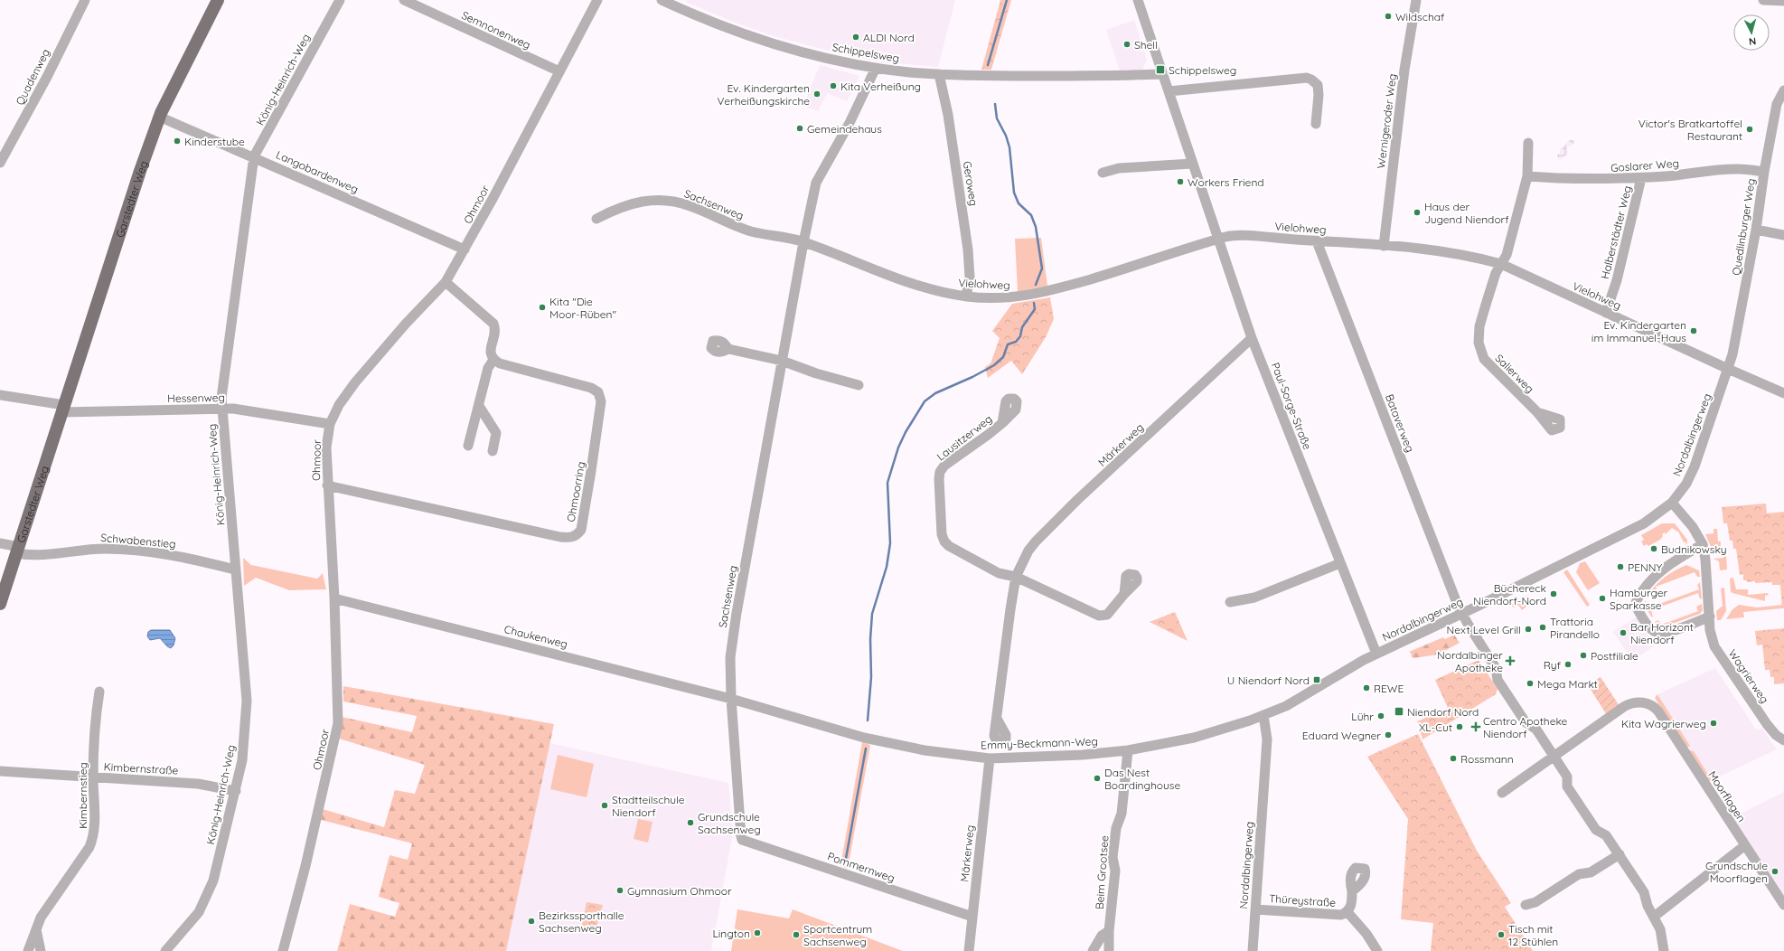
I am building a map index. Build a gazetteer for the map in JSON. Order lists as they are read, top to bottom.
{
  "streets": {
    "main road": ["Garstedter Weg"],
    "street": [
      "Semnonenweg",
      "Schippelsweg",
      "Quadenweg",
      "König-Heinrich-Weg",
      "Wernigeroder Weg",
      "Goslarer Weg",
      "Langobardenweg",
      "Geroweg",
      "Ohmoor",
      "Sachsenweg",
      "Quedlinburger Weg",
      "Vielohweg",
      "Halberstädter Weg",
      "Salierweg",
      "Hessenweg",
      "Paul-Sorge-Straße",
      "Bataverweg",
      "Nordalbingerweg",
      "Lausitzerweg",
      "Märkerweg",
      "Ohmoorring",
      "Schwabenstieg",
      "Chaukenweg",
      "Wagrierweg",
      "Emmy-Beckmann-Weg",
      "Kimbernstraße",
      "Kimbernstieg",
      "Moorflagen",
      "Pommernweg",
      "Beim Grootsee",
      "Thüreystraße"
    ]
  },
  "crossings": [
    ["Semnonenweg", "Ohmoor"],
    ["Schippelsweg", "Geroweg"],
    ["Schippelsweg", "Sachsenweg"],
    ["Schippelsweg", "Paul-Sorge-Straße"],
    ["König-Heinrich-Weg", "Langobardenweg"],
    ["König-Heinrich-Weg", "Hessenweg"],
    ["König-Heinrich-Weg", "Schwabenstieg"],
    ["König-Heinrich-Weg", "Kimbernstraße"],
    ["Wernigeroder Weg", "Vielohweg"],
    ["Goslarer Weg", "Quedlinburger Weg"],
    ["Goslarer Weg", "Halberstädter Weg"],
    ["Goslarer Weg", "Salierweg"],
    ["Langobardenweg", "Garstedter Weg"],
    ["Langobardenweg", "Ohmoor"],
    ["Geroweg", "Vielohweg"],
    ["Garstedter Weg", "Hessenweg"],
    ["Garstedter Weg", "Schwabenstieg"],
    ["Ohmoor", "Hessenweg"],
    ["Ohmoor", "Ohmoorring"],
    ["Ohmoor", "Chaukenweg"],
    ["Sachsenweg", "Vielohweg"],
    ["Sachsenweg", "Chaukenweg"],
    ["Sachsenweg", "Emmy-Beckmann-Weg"],
    ["Sachsenweg", "Pommernweg"],
    ["Quedlinburger Weg", "Vielohweg"],
    ["Quedlinburger Weg", "Nordalbingerweg"],
    ["Vielohweg", "Halberstädter Weg"],
    ["Vielohweg", "Salierweg"],
    ["Vielohweg", "Paul-Sorge-Straße"],
    ["Vielohweg", "Bataverweg"],
    ["Vielohweg", "Nordalbingerweg"],
    ["Paul-Sorge-Straße", "Nordalbingerweg"],
    ["Paul-Sorge-Straße", "Märkerweg"],
    ["Bataverweg", "Nordalbingerweg"],
    ["Bataverweg", "Moorflagen"],
    ["Nordalbingerweg", "Wagrierweg"],
    ["Nordalbingerweg", "Emmy-Beckmann-Weg"],
    ["Nordalbingerweg", "Thüreystraße"],
    ["Lausitzerweg", "Märkerweg"],
    ["Märkerweg", "Emmy-Beckmann-Weg"],
    ["Märkerweg", "Pommernweg"],
    ["Chaukenweg", "Emmy-Beckmann-Weg"],
    ["Emmy-Beckmann-Weg", "Beim Grootsee"],
    ["Kimbernstraße", "Kimbernstieg"]
  ],
  "places": {
    "other": [
      "Wildschaf",
      "ALDI Nord",
      "Shell",
      "Kita Verheißung",
      "Ev. Kindergarten Verheißungskirche",
      "Gemeindehaus",
      "Victor's Bratkartoffel Restaurant",
      "Kinderstube",
      "Workers Friend",
      "Haus der Jugend Niendorf",
      "Kita \"Die Moor-Rüben\"",
      "Ev. Kindergarten im Immanuel-Haus",
      "Budnikowsky",
      "PENNY",
      "Büchereck Niendorf-Nord",
      "Hamburger Sparkasse",
      "Trattoria Pirandello",
      "Next Level Grill",
      "Bar Horizont Niendorf",
      "Postfiliale",
      "Ryf",
      "Mega Markt",
      "REWE",
      "Lühr",
      "Kita Wagrierweg",
      "XL-Cut",
      "Eduard Wegner",
      "Rossmann",
      "Das Nest Boardinghouse",
      "Stadtteilschule Niendorf",
      "Grundschule Sachsenweg",
      "Grundschule Moorflagen",
      "Gymnasium Ohmoor",
      "Bezirkssporthalle Sachsenweg",
      "Lington",
      "Sportcentrum Sachsenweg",
      "Tisch mit 12 Stühlen"
    ],
    "transit": ["Schippelsweg", "U Niendorf Nord", "Niendorf Nord"],
    "health": ["Nordalbinger Apotheke", "Centro Apotheke Niendorf"]
  },
  "north": "bottom"
}
